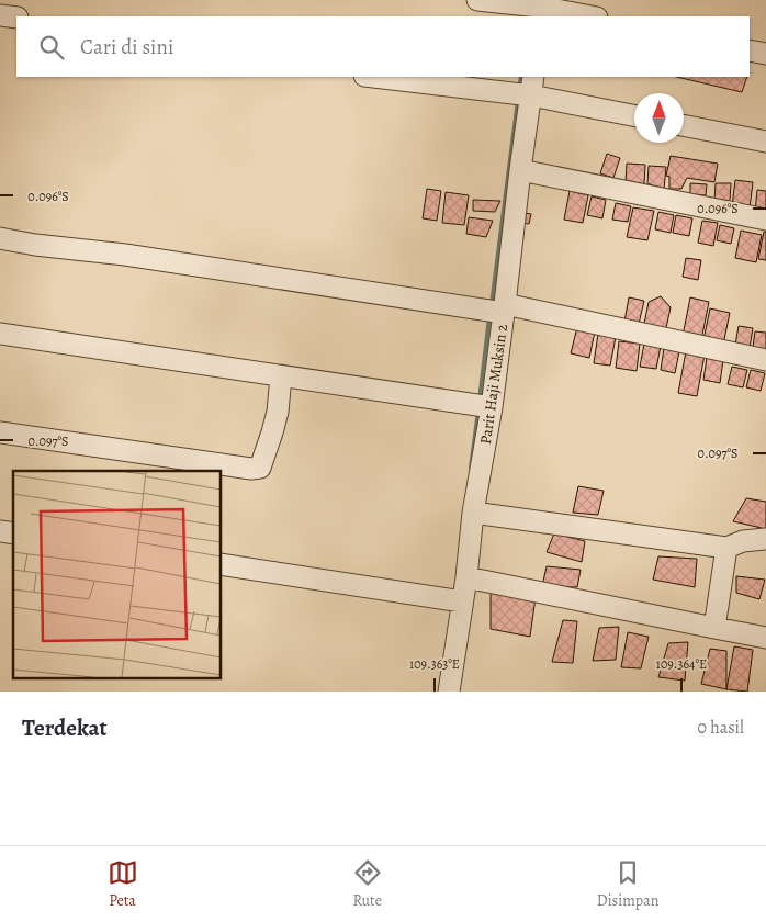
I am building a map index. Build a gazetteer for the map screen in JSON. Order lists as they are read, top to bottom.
{
  "streets": {
    "street": ["Parit Haji Muksin 2"]
  },
  "north": "top",
  "page": {
    "search": "Cari di sini",
    "heading": ["Terdekat", "0 hasil"],
    "nav": ["Peta", "Rute", "Disimpan"]
  },
  "coordinates": [
    "0.096°S",
    "0.097°S",
    "109.363°E",
    "109.364°E"
  ]
}
